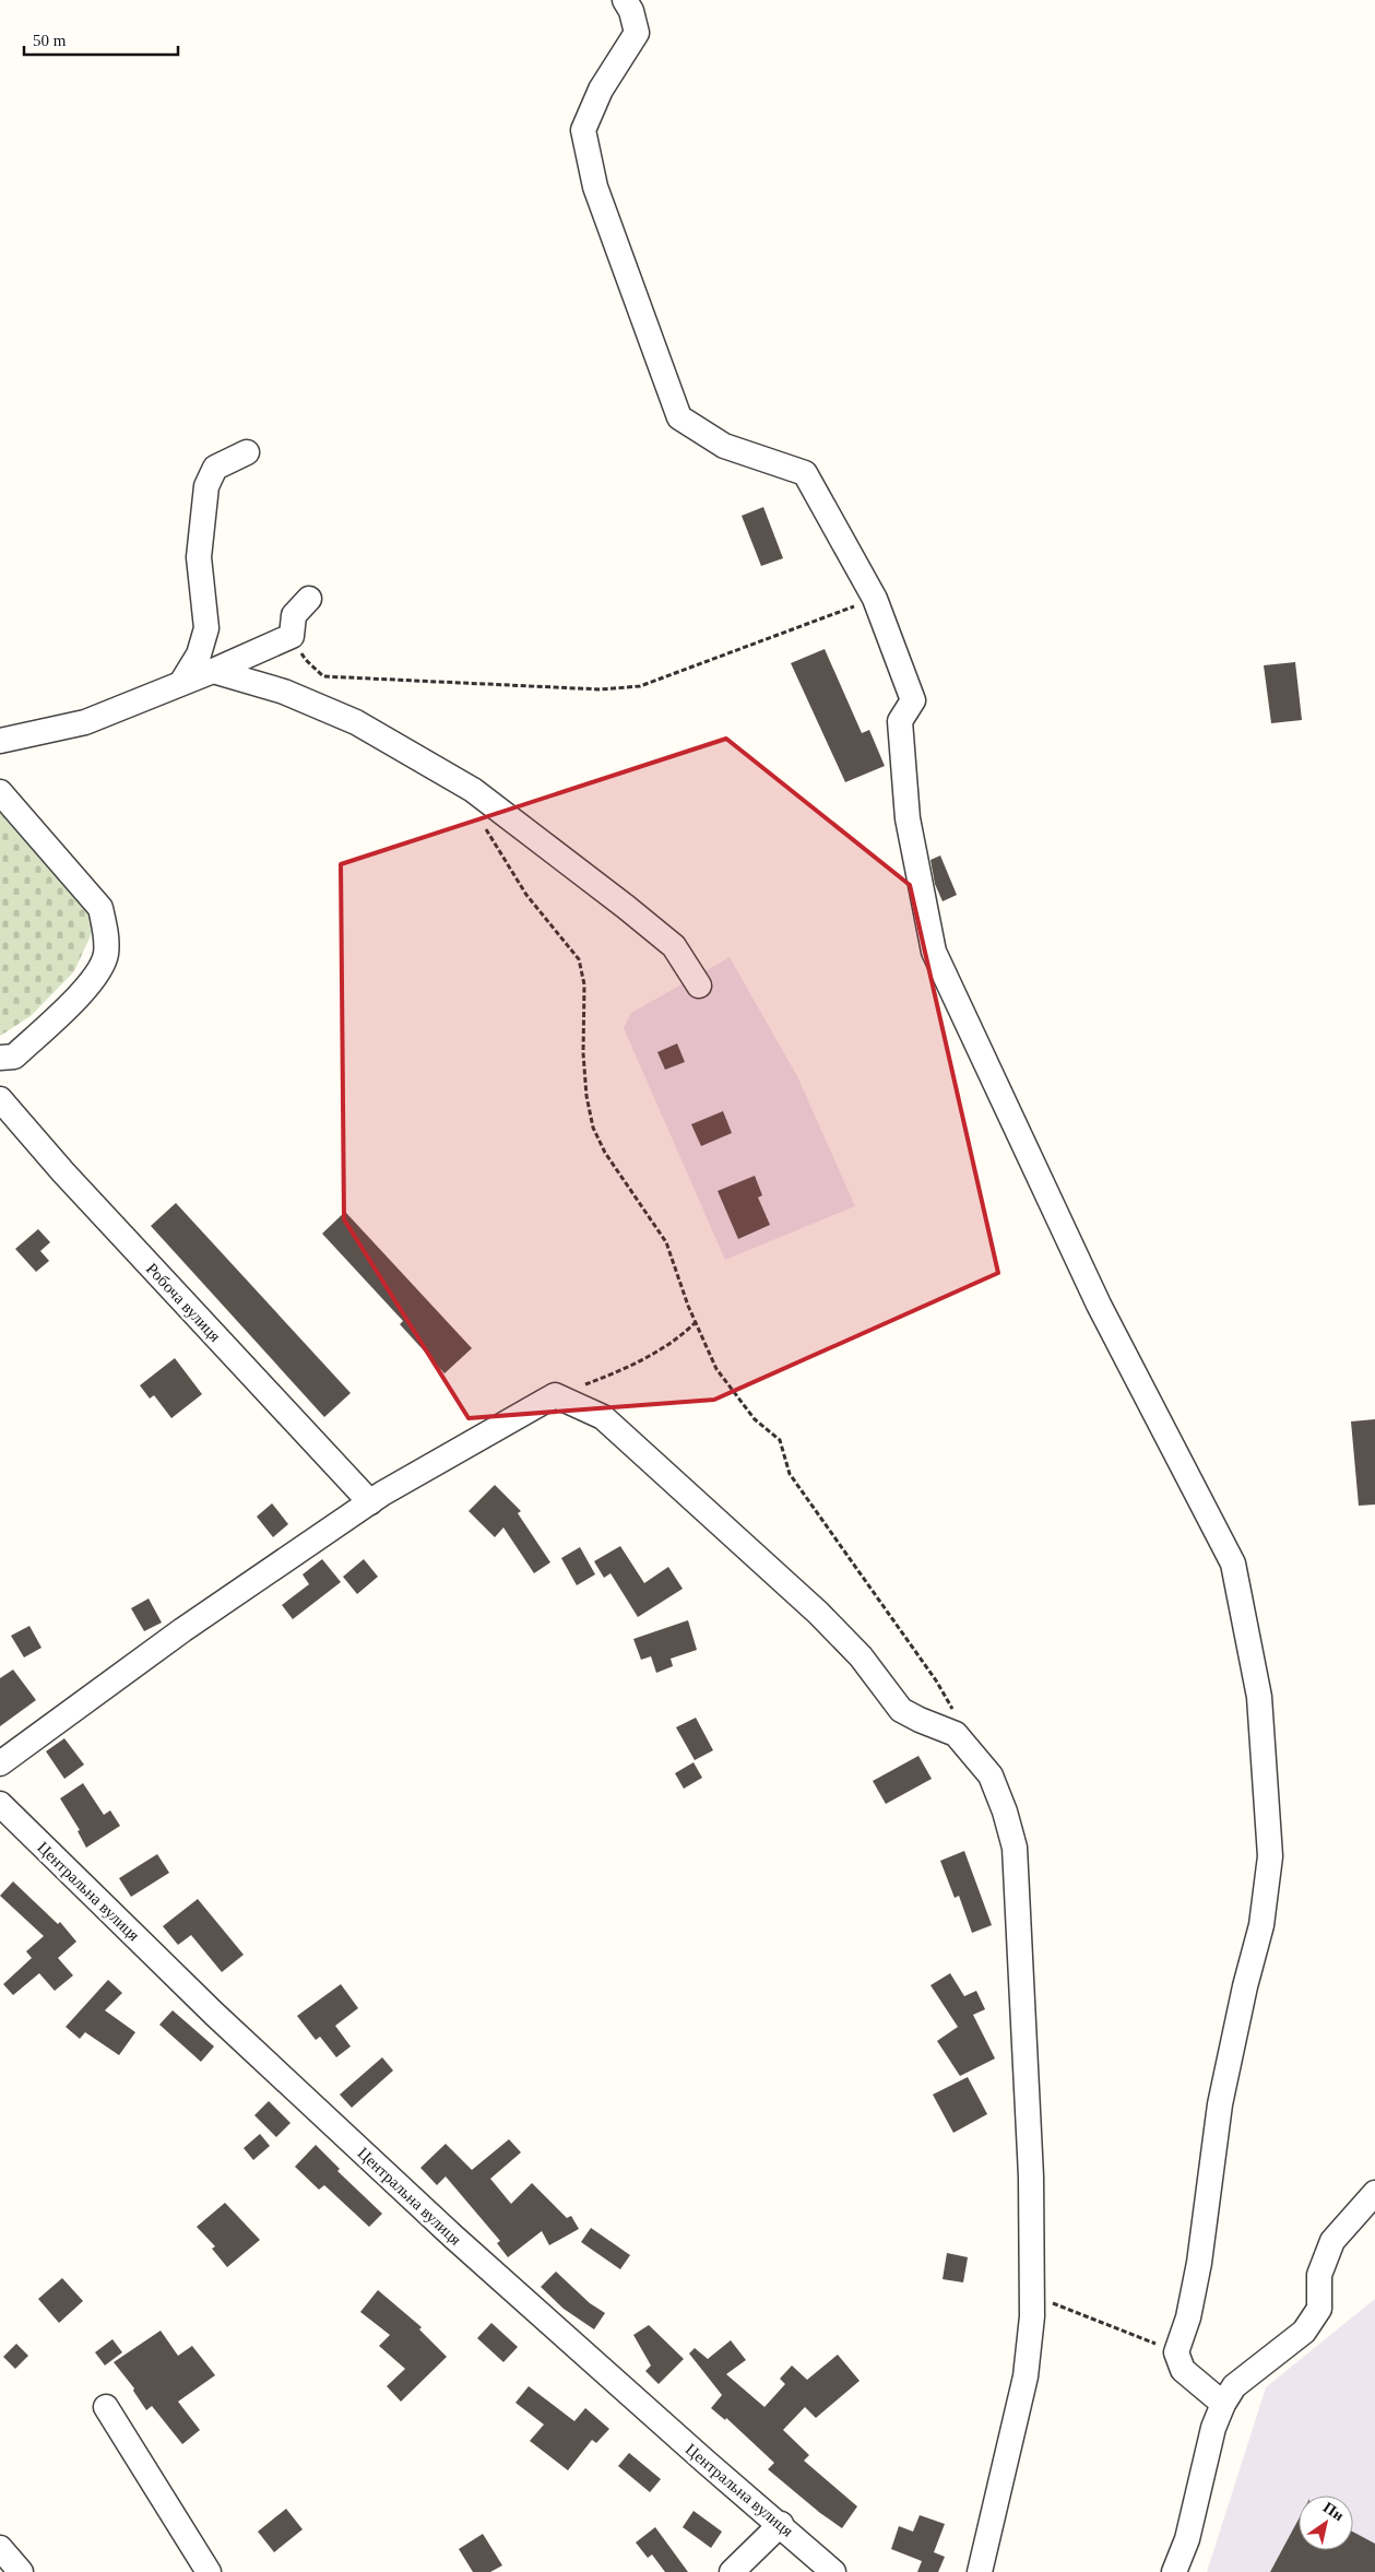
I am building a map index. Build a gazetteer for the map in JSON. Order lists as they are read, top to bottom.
{
  "streets": {
    "street": ["Робоча вулиця", "Центральна вулиця"]
  },
  "scale_bar": "50 m",
  "north": "top right"
}
